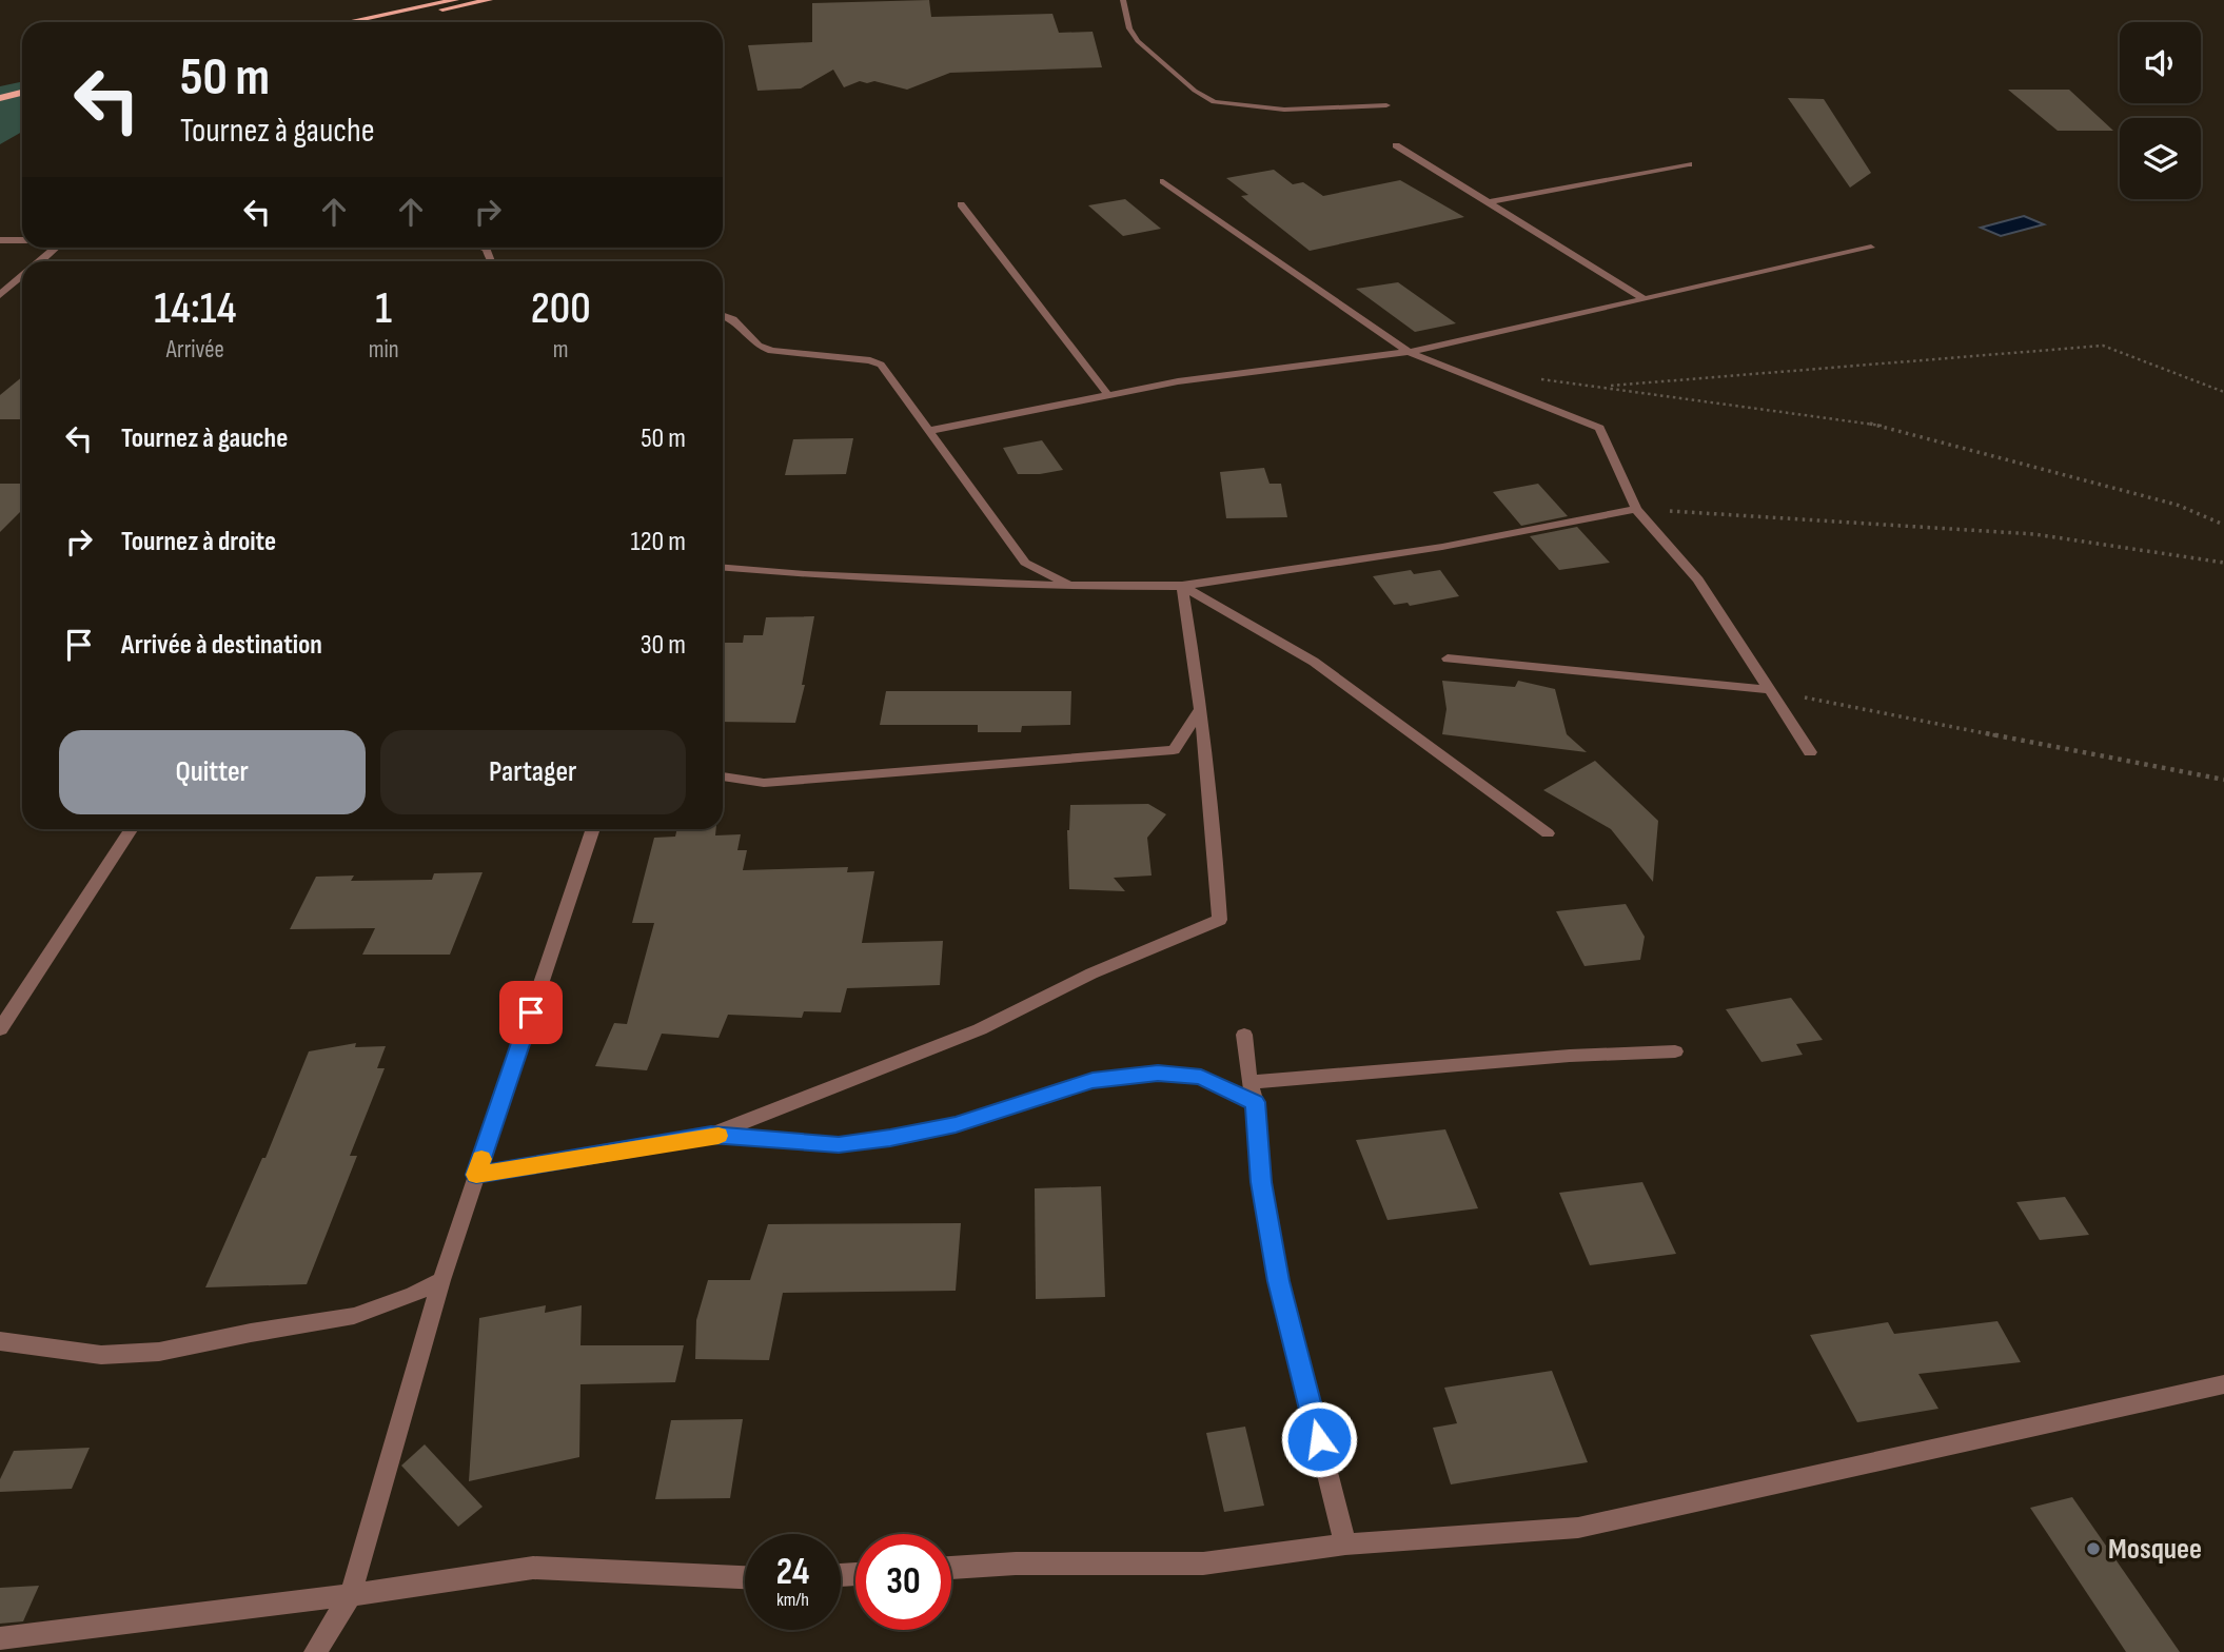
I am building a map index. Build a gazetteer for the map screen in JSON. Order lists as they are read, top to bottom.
{
  "places": ["Mosquee"],
  "page": {
    "turn": ["50 m", "Tournez à gauche"],
    "eta": [
      "14:14",
      "Arrivée",
      "1",
      "min",
      "200",
      "m"
    ],
    "list": [
      {
        "name": "Tournez à gauche",
        "value": "50 m"
      },
      {
        "name": "Tournez à droite",
        "value": "120 m"
      },
      {
        "name": "Arrivée à destination",
        "value": "30 m"
      }
    ],
    "buttons": ["Quitter", "Partager"],
    "speed": "24 km/h",
    "limit": "30"
  }
}
